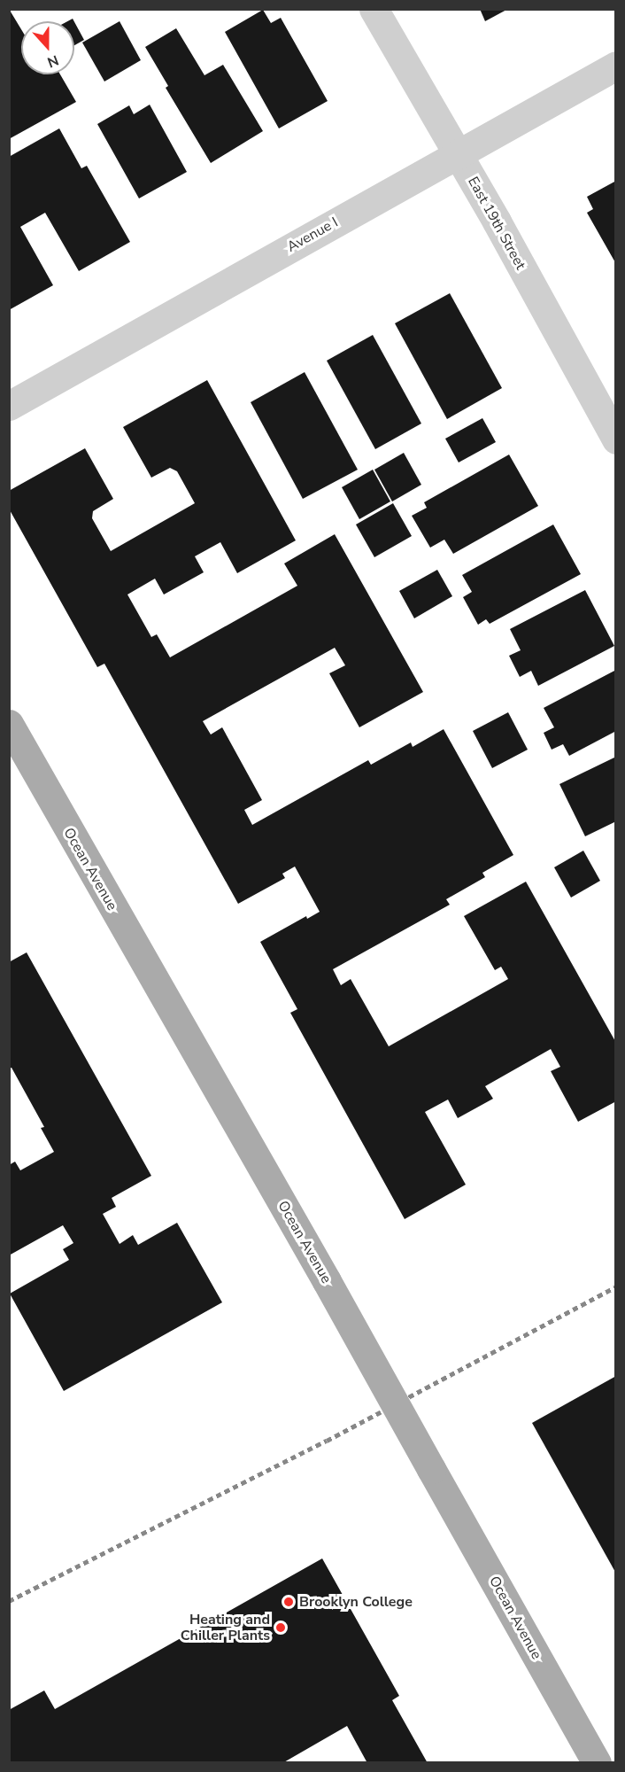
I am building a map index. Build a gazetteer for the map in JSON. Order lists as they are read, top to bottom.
{
  "streets": {
    "main road": ["Ocean Avenue"],
    "street": ["East 19th Street", "Avenue I"]
  },
  "crossings": [
    ["East 19th Street", "Avenue I"]
  ],
  "places": ["Brooklyn College", "Heating and Chiller Plants"],
  "north": "bottom"
}
